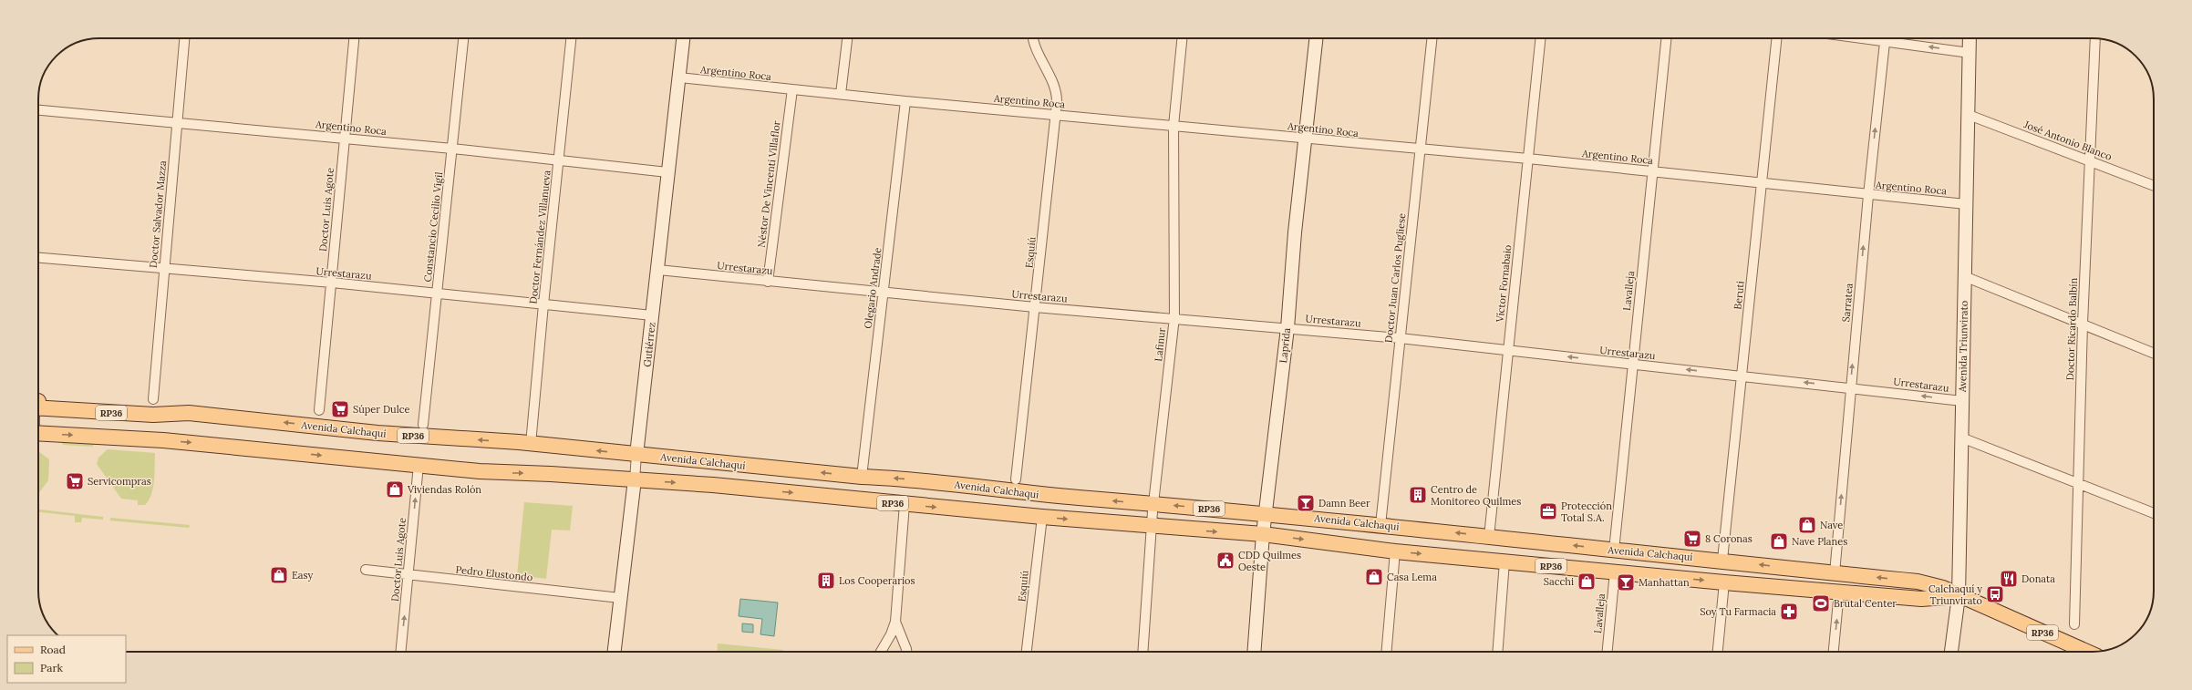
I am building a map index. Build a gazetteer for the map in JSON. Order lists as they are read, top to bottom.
{
  "streets": {
    "main road": ["RP36", "Avenida Calchaquí"],
    "street": [
      "Argentino Roca",
      "José Antonio Blanco",
      "Néstor De Vincenti Villaflor",
      "Doctor Luis Agote",
      "Doctor Salvador Mazza",
      "Constancio Cecilio Vigil",
      "Doctor Fernández Villanueva",
      "Esquiú",
      "Urrestarazu",
      "Doctor Juan Carlos Pugliese",
      "Víctor Fornabaio",
      "Olegario Andrade",
      "Lavalleja",
      "Beruti",
      "Sarratea",
      "Doctor Ricardo Balbín",
      "Gutiérrez",
      "Lafinur",
      "Laprida",
      "Avenida Triunvirato",
      "Pedro Elustondo"
    ]
  },
  "crossings": [
    ["Argentino Roca", "Néstor De Vincenti Villaflor"],
    ["Argentino Roca", "Doctor Luis Agote"],
    ["Argentino Roca", "Doctor Salvador Mazza"],
    ["Argentino Roca", "Constancio Cecilio Vigil"],
    ["Argentino Roca", "Doctor Fernández Villanueva"],
    ["Argentino Roca", "Esquiú"],
    ["Argentino Roca", "Doctor Juan Carlos Pugliese"],
    ["Argentino Roca", "Víctor Fornabaio"],
    ["Argentino Roca", "Olegario Andrade"],
    ["Argentino Roca", "Lavalleja"],
    ["Argentino Roca", "Beruti"],
    ["Argentino Roca", "Sarratea"],
    ["Argentino Roca", "Gutiérrez"],
    ["Argentino Roca", "Lafinur"],
    ["Argentino Roca", "Laprida"],
    ["Argentino Roca", "Avenida Triunvirato"],
    ["José Antonio Blanco", "Doctor Ricardo Balbín"],
    ["José Antonio Blanco", "Avenida Triunvirato"],
    ["Néstor De Vincenti Villaflor", "Urrestarazu"],
    ["Doctor Luis Agote", "Urrestarazu"],
    ["Doctor Luis Agote", "Avenida Calchaquí"],
    ["Doctor Luis Agote", "Pedro Elustondo"],
    ["Doctor Salvador Mazza", "Urrestarazu"],
    ["Constancio Cecilio Vigil", "Urrestarazu"],
    ["Doctor Fernández Villanueva", "Urrestarazu"],
    ["Doctor Fernández Villanueva", "Avenida Calchaquí"],
    ["Esquiú", "Urrestarazu"],
    ["Esquiú", "Avenida Calchaquí"],
    ["Urrestarazu", "Doctor Juan Carlos Pugliese"],
    ["Urrestarazu", "Víctor Fornabaio"],
    ["Urrestarazu", "Olegario Andrade"],
    ["Urrestarazu", "Lavalleja"],
    ["Urrestarazu", "Beruti"],
    ["Urrestarazu", "Sarratea"],
    ["Urrestarazu", "Gutiérrez"],
    ["Urrestarazu", "Lafinur"],
    ["Urrestarazu", "Laprida"],
    ["Urrestarazu", "Avenida Triunvirato"],
    ["Doctor Juan Carlos Pugliese", "Avenida Calchaquí"],
    ["Víctor Fornabaio", "Avenida Calchaquí"],
    ["Olegario Andrade", "Avenida Calchaquí"],
    ["Lavalleja", "Avenida Calchaquí"],
    ["Beruti", "Avenida Calchaquí"],
    ["Sarratea", "Avenida Calchaquí"],
    ["Gutiérrez", "Avenida Calchaquí"],
    ["Gutiérrez", "Pedro Elustondo"],
    ["Lafinur", "Avenida Calchaquí"],
    ["Laprida", "Avenida Calchaquí"],
    ["Avenida Triunvirato", "Avenida Calchaquí"]
  ],
  "one_way": ["Sarratea"],
  "places": {
    "supermarket": ["Súper Dulce", "Servicompras", "8 Coronas"],
    "shop": [
      "Viviendas Rolón",
      "Nave",
      "Nave Planes",
      "Easy",
      "Casa Lema",
      "Sacchi"
    ],
    "building": ["Centro de Monitoreo Quilmes", "Los Cooperarios"],
    "bar": ["Damn Beer", "Manhattan"],
    "office": ["Protección Total S.A."],
    "public building": ["CDD Quilmes Oeste"],
    "restaurant": ["Donata"],
    "bus stop": ["Calchaquí y Triunvirato"],
    "sports": ["Brutal Center"],
    "pharmacy": ["Soy Tu Farmacia"]
  },
  "legend": ["Road", "Park"]
}
